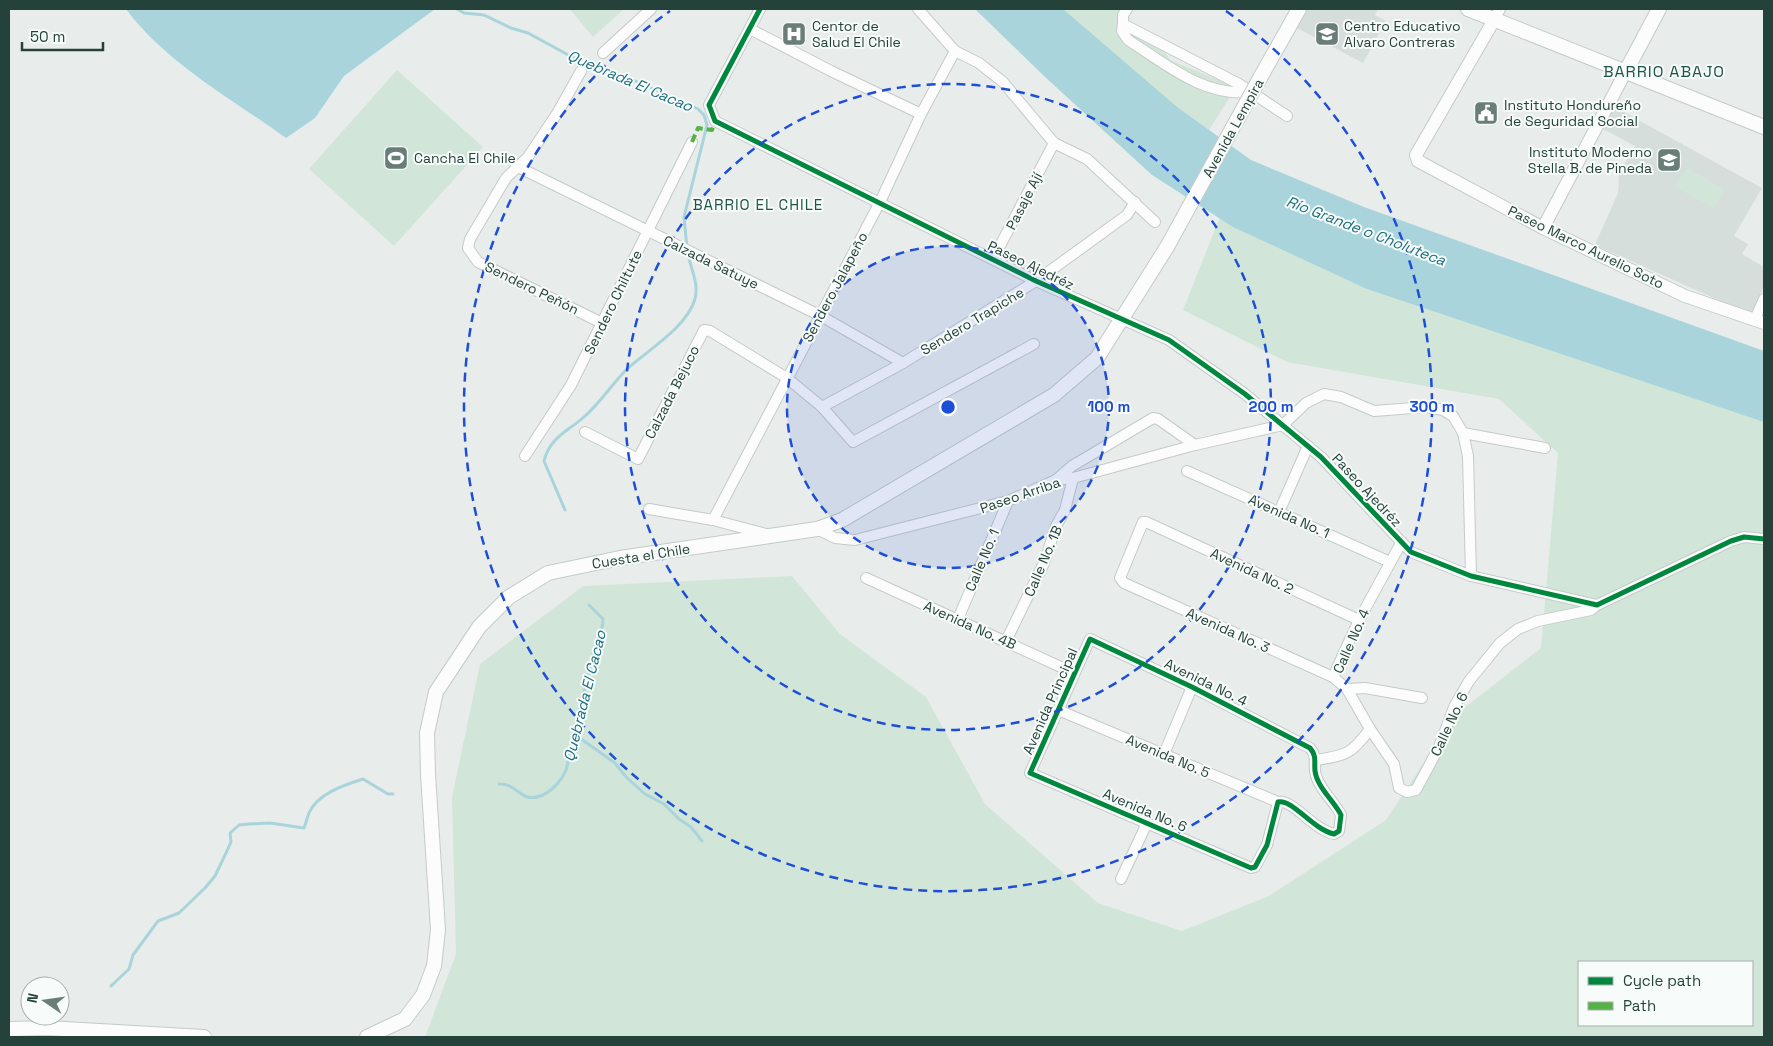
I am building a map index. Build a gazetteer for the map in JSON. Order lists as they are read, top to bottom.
{
  "streets": {
    "main road": ["Avenida Lempira", "Cuesta el Chile"],
    "street": [
      "Pasaje Ají",
      "Paseo Marco Aurelio Soto",
      "Calzada Satuye",
      "Paseo Ajedréz",
      "Sendero Jalapeño",
      "Sendero Peñón",
      "Sendero Chiltute",
      "Sendero Trapiche",
      "Calzada Bejuco",
      "Paseo Arriba",
      "Avenida No. 1",
      "Calle No. 1",
      "Calle No. 1B",
      "Avenida No. 2",
      "Avenida No. 4B",
      "Avenida No. 3",
      "Calle No. 4",
      "Avenida No. 4",
      "Avenida Principal",
      "Calle No. 6",
      "Avenida No. 5",
      "Avenida No. 6"
    ]
  },
  "crossings": [
    ["Avenida Lempira", "Cuesta el Chile"],
    ["Pasaje Ají", "Paseo Ajedréz"],
    ["Calzada Satuye", "Sendero Jalapeño"],
    ["Calzada Satuye", "Sendero Peñón"],
    ["Calzada Satuye", "Sendero Chiltute"],
    ["Calzada Satuye", "Sendero Trapiche"],
    ["Paseo Ajedréz", "Sendero Jalapeño"],
    ["Paseo Ajedréz", "Sendero Trapiche"],
    ["Paseo Ajedréz", "Paseo Arriba"],
    ["Paseo Ajedréz", "Cuesta el Chile"],
    ["Paseo Ajedréz", "Calle No. 4"],
    ["Paseo Ajedréz", "Calle No. 6"],
    ["Sendero Jalapeño", "Calzada Bejuco"],
    ["Sendero Peñón", "Sendero Chiltute"],
    ["Sendero Trapiche", "Calzada Bejuco"],
    ["Paseo Arriba", "Cuesta el Chile"],
    ["Paseo Arriba", "Calle No. 1"],
    ["Paseo Arriba", "Calle No. 1B"],
    ["Avenida No. 1", "Calle No. 4"],
    ["Calle No. 1", "Avenida No. 4B"],
    ["Calle No. 1B", "Avenida No. 4B"],
    ["Avenida No. 2", "Avenida No. 3"],
    ["Avenida No. 2", "Calle No. 4"],
    ["Avenida No. 4B", "Avenida Principal"],
    ["Avenida No. 3", "Calle No. 4"],
    ["Calle No. 4", "Calle No. 6"],
    ["Avenida No. 4", "Avenida Principal"],
    ["Avenida Principal", "Avenida No. 5"],
    ["Avenida Principal", "Avenida No. 6"],
    ["Avenida No. 5", "Avenida No. 6"]
  ],
  "districts": ["BARRIO ABAJO", "BARRIO EL CHILE"],
  "water": ["Quebrada El Cacao", "Río Grande o Choluteca"],
  "places": {
    "hospital": ["Centor de Salud El Chile"],
    "school or university": ["Centro Educativo Alvaro Contreras", "Instituto Moderno Stella B. de Pineda"],
    "public building": ["Instituto Hondureño de Seguridad Social"],
    "sports": ["Cancha El Chile"]
  },
  "legend": ["Cycle path", "Path"],
  "scale_bar": "50 m",
  "north": "left",
  "rings": ["100 m", "200 m", "300 m"]
}
